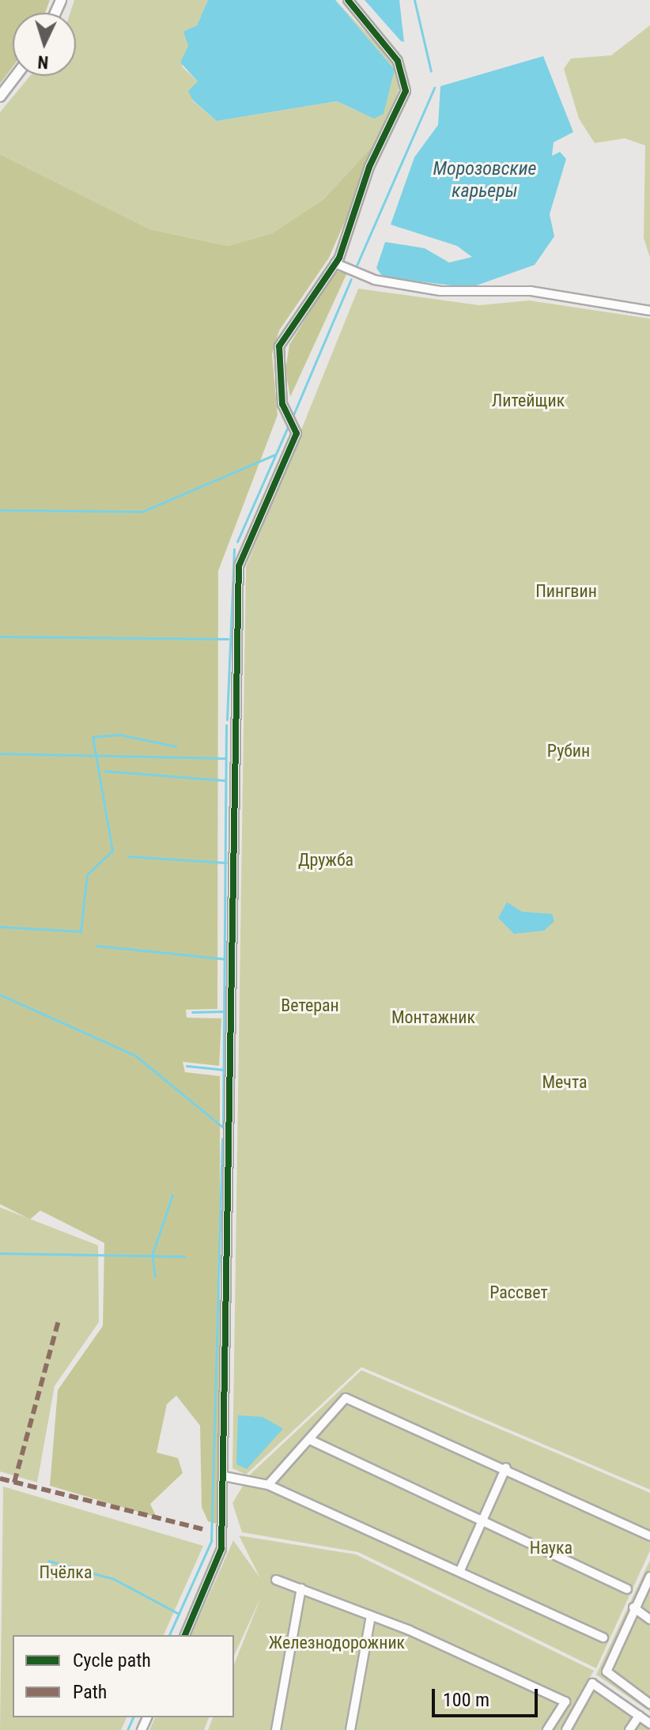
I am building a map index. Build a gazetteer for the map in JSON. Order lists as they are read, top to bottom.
{
  "water": ["Морозовские карьеры"],
  "parks": [
    "Литейщик",
    "Пингвин",
    "Рубин",
    "Дружба",
    "Ветеран",
    "Монтажник",
    "Мечта",
    "Рассвет",
    "Наука",
    "Пчёлка",
    "Железнодорожник"
  ],
  "legend": ["Cycle path", "Path"],
  "scale_bar": "100 m",
  "north": "bottom"
}
